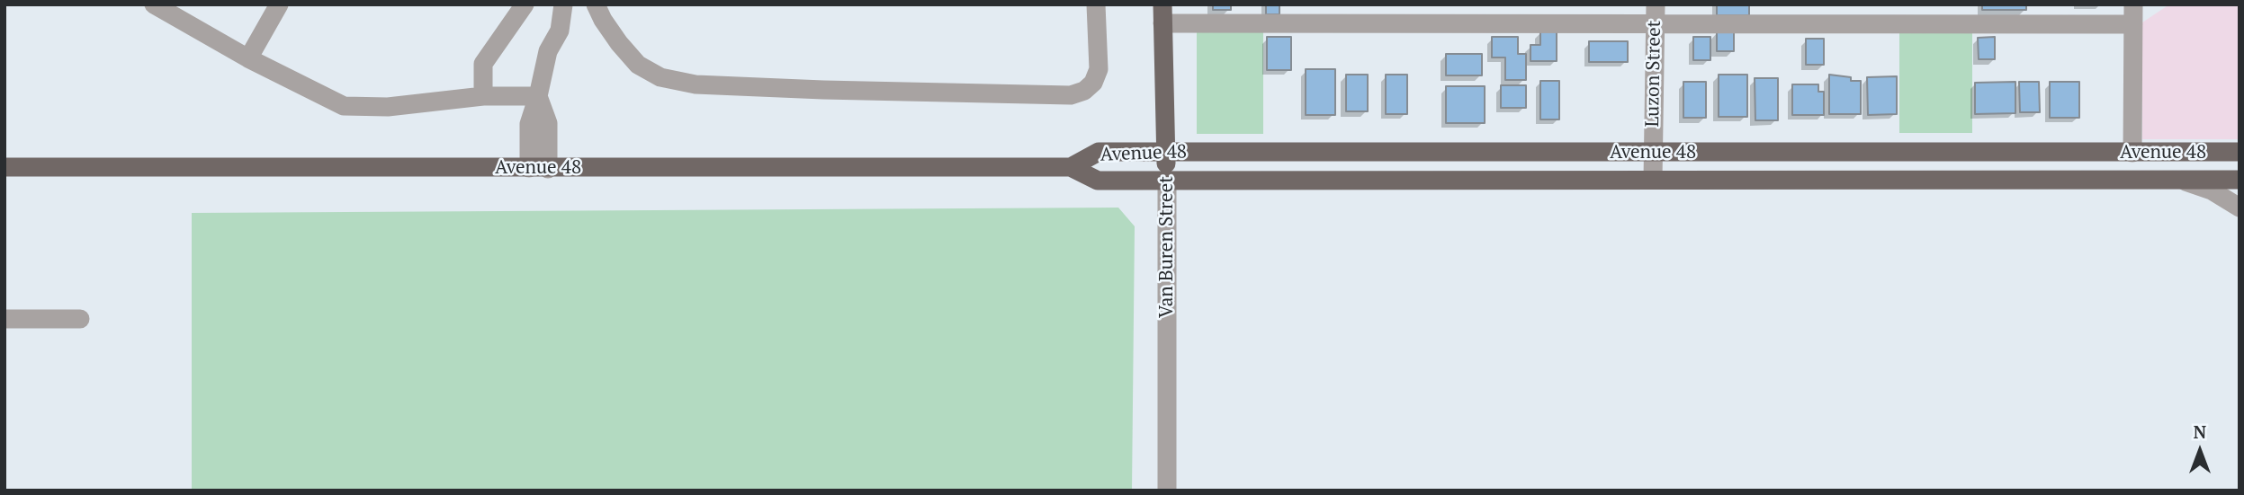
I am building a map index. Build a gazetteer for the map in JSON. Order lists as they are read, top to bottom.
{
  "streets": {
    "main road": ["Avenue 48", "Van Buren Street"],
    "street": ["Luzon Street"]
  },
  "crossings": [
    ["Luzon Street", "Avenue 48"],
    ["Avenue 48", "Van Buren Street"]
  ],
  "north": "top"
}
